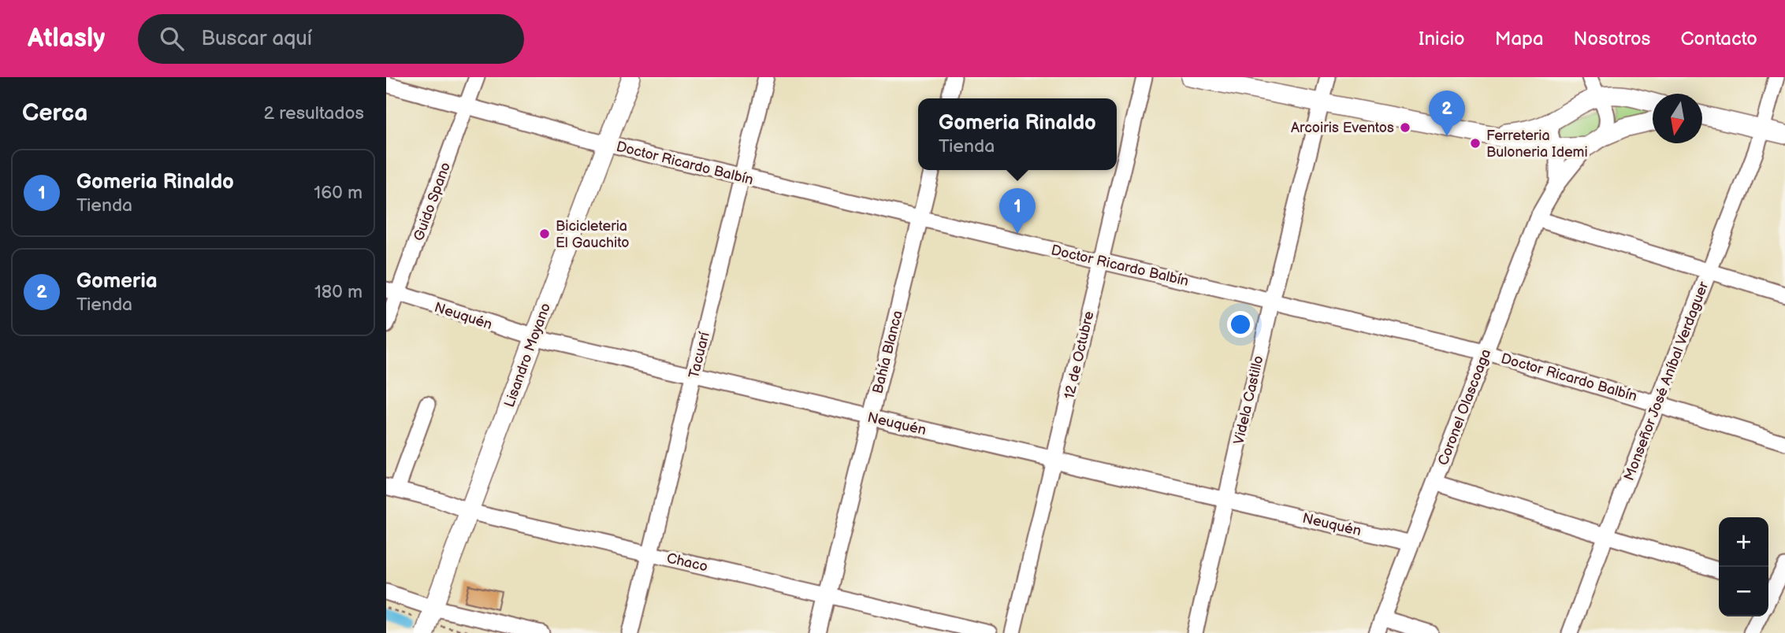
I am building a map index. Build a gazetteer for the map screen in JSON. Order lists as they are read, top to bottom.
{
  "streets": {
    "main road": ["Lisandro Moyano"],
    "street": [
      "Doctor Ricardo Balbín",
      "Guido Spano",
      "Neuquén",
      "Bahía Blanca",
      "Tacuarí",
      "12 de Octubre",
      "Monseñor José Aníbal Verdaguer",
      "Videla Castillo",
      "Coronel Olascoaga",
      "Chaco"
    ]
  },
  "crossings": [
    ["Doctor Ricardo Balbín", "Guido Spano"],
    ["Doctor Ricardo Balbín", "Bahía Blanca"],
    ["Doctor Ricardo Balbín", "Lisandro Moyano"],
    ["Doctor Ricardo Balbín", "Tacuarí"],
    ["Doctor Ricardo Balbín", "12 de Octubre"],
    ["Doctor Ricardo Balbín", "Monseñor José Aníbal Verdaguer"],
    ["Doctor Ricardo Balbín", "Videla Castillo"],
    ["Doctor Ricardo Balbín", "Coronel Olascoaga"],
    ["Guido Spano", "Neuquén"],
    ["Neuquén", "Bahía Blanca"],
    ["Neuquén", "Lisandro Moyano"],
    ["Neuquén", "Tacuarí"],
    ["Neuquén", "12 de Octubre"],
    ["Neuquén", "Videla Castillo"],
    ["Neuquén", "Coronel Olascoaga"],
    ["Bahía Blanca", "Chaco"],
    ["Lisandro Moyano", "Chaco"],
    ["Tacuarí", "Chaco"]
  ],
  "places": ["Arcoiris Eventos", "Ferreteria Buloneria Idemi", "Bicicleteria El Gauchito"],
  "north": "bottom",
  "page": {
    "header": "Atlasly",
    "search": "Buscar aquí",
    "nav": [
      "Inicio",
      "Mapa",
      "Nosotros",
      "Contacto"
    ],
    "heading": ["Cerca", "2 resultados"],
    "pins": ["2", "1"],
    "popup": ["Gomeria Rinaldo", "Tienda"],
    "list": [
      {
        "mark": "1",
        "name": "Gomeria Rinaldo",
        "note": "Tienda",
        "value": "160 m"
      },
      {
        "mark": "2",
        "name": "Gomeria",
        "note": "Tienda",
        "value": "180 m"
      }
    ],
    "map_buttons": ["+", "−"]
  }
}
